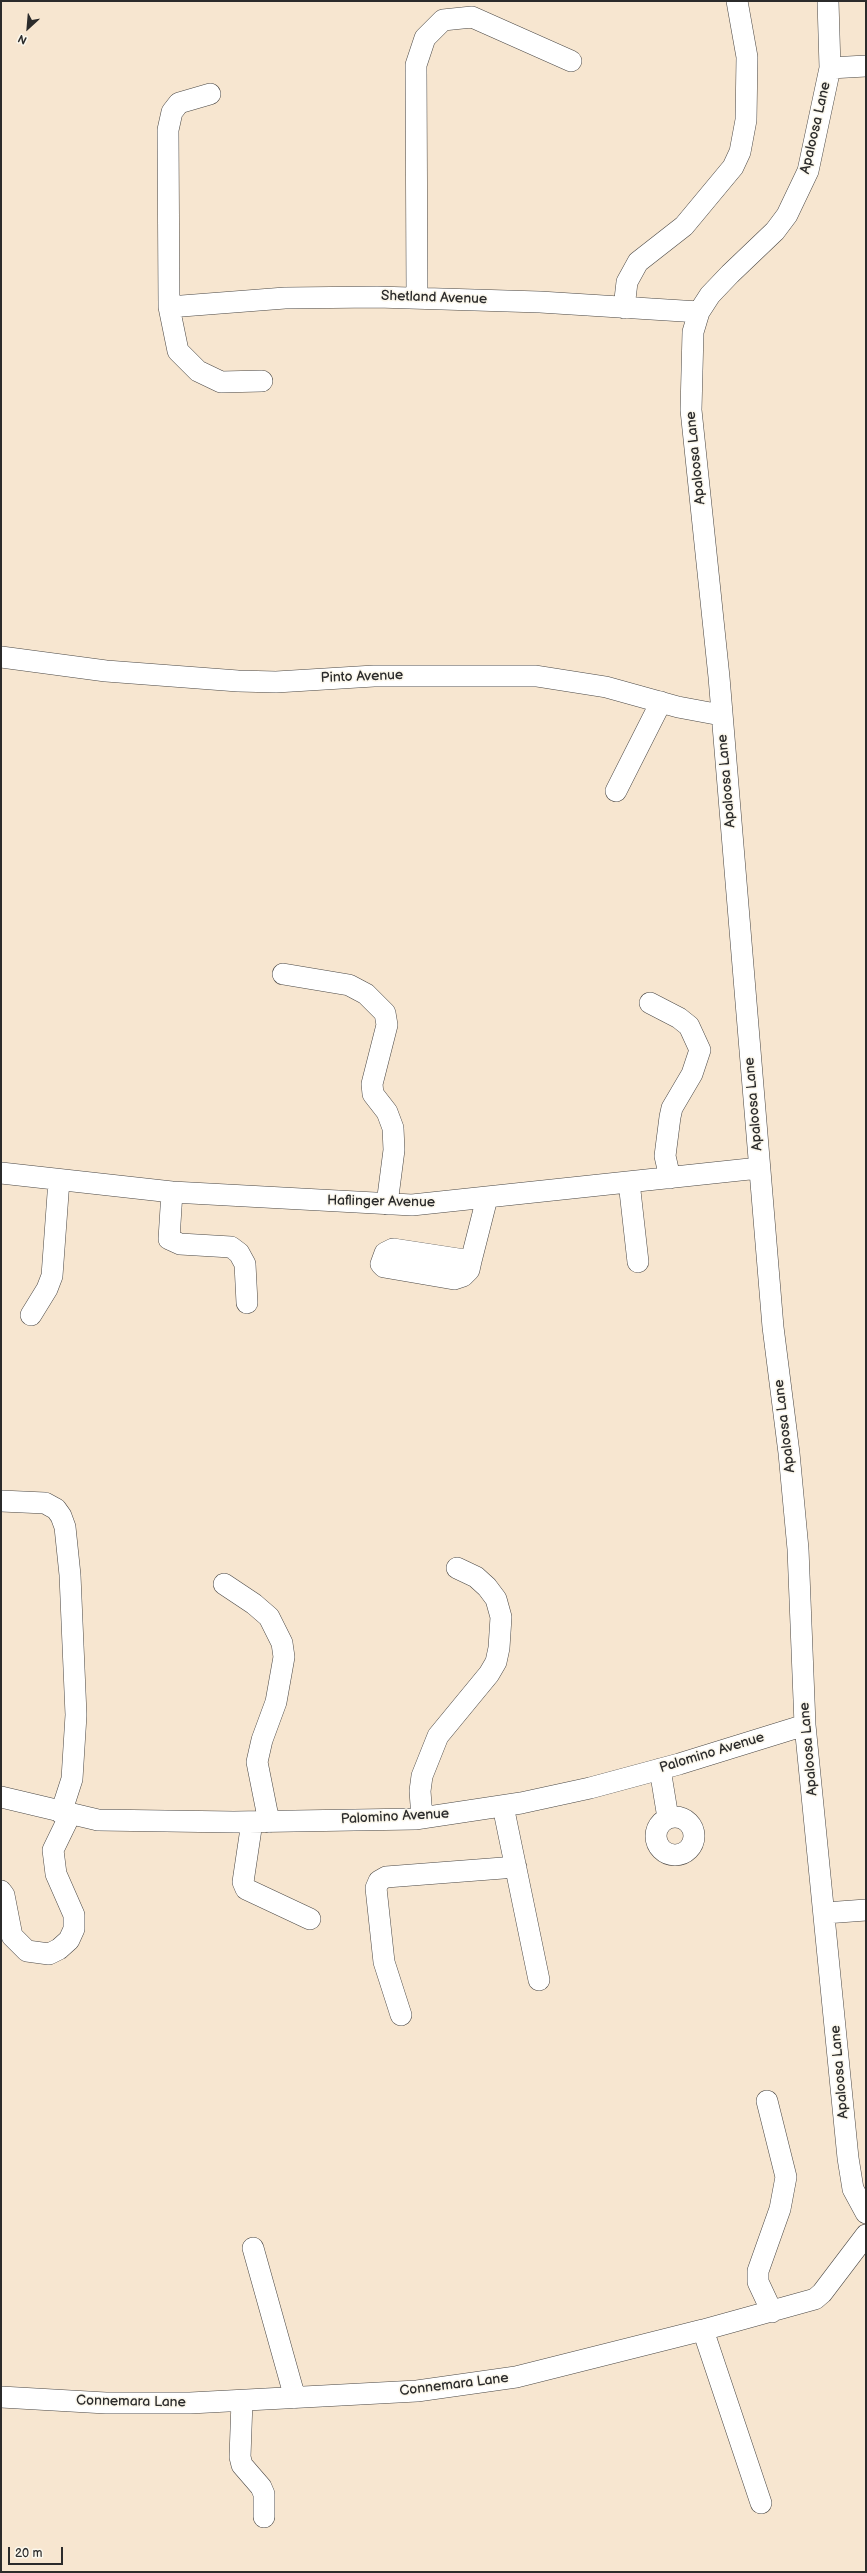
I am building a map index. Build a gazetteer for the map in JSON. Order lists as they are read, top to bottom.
{
  "streets": {
    "street": [
      "Apaloosa Lane",
      "Shetland Avenue",
      "Pinto Avenue",
      "Haflinger Avenue",
      "Palomino Avenue",
      "Connemara Lane"
    ]
  },
  "crossings": [
    ["Apaloosa Lane", "Shetland Avenue"],
    ["Apaloosa Lane", "Pinto Avenue"],
    ["Apaloosa Lane", "Haflinger Avenue"],
    ["Apaloosa Lane", "Palomino Avenue"]
  ],
  "scale_bar": "20 m",
  "north": "bottom left"
}
